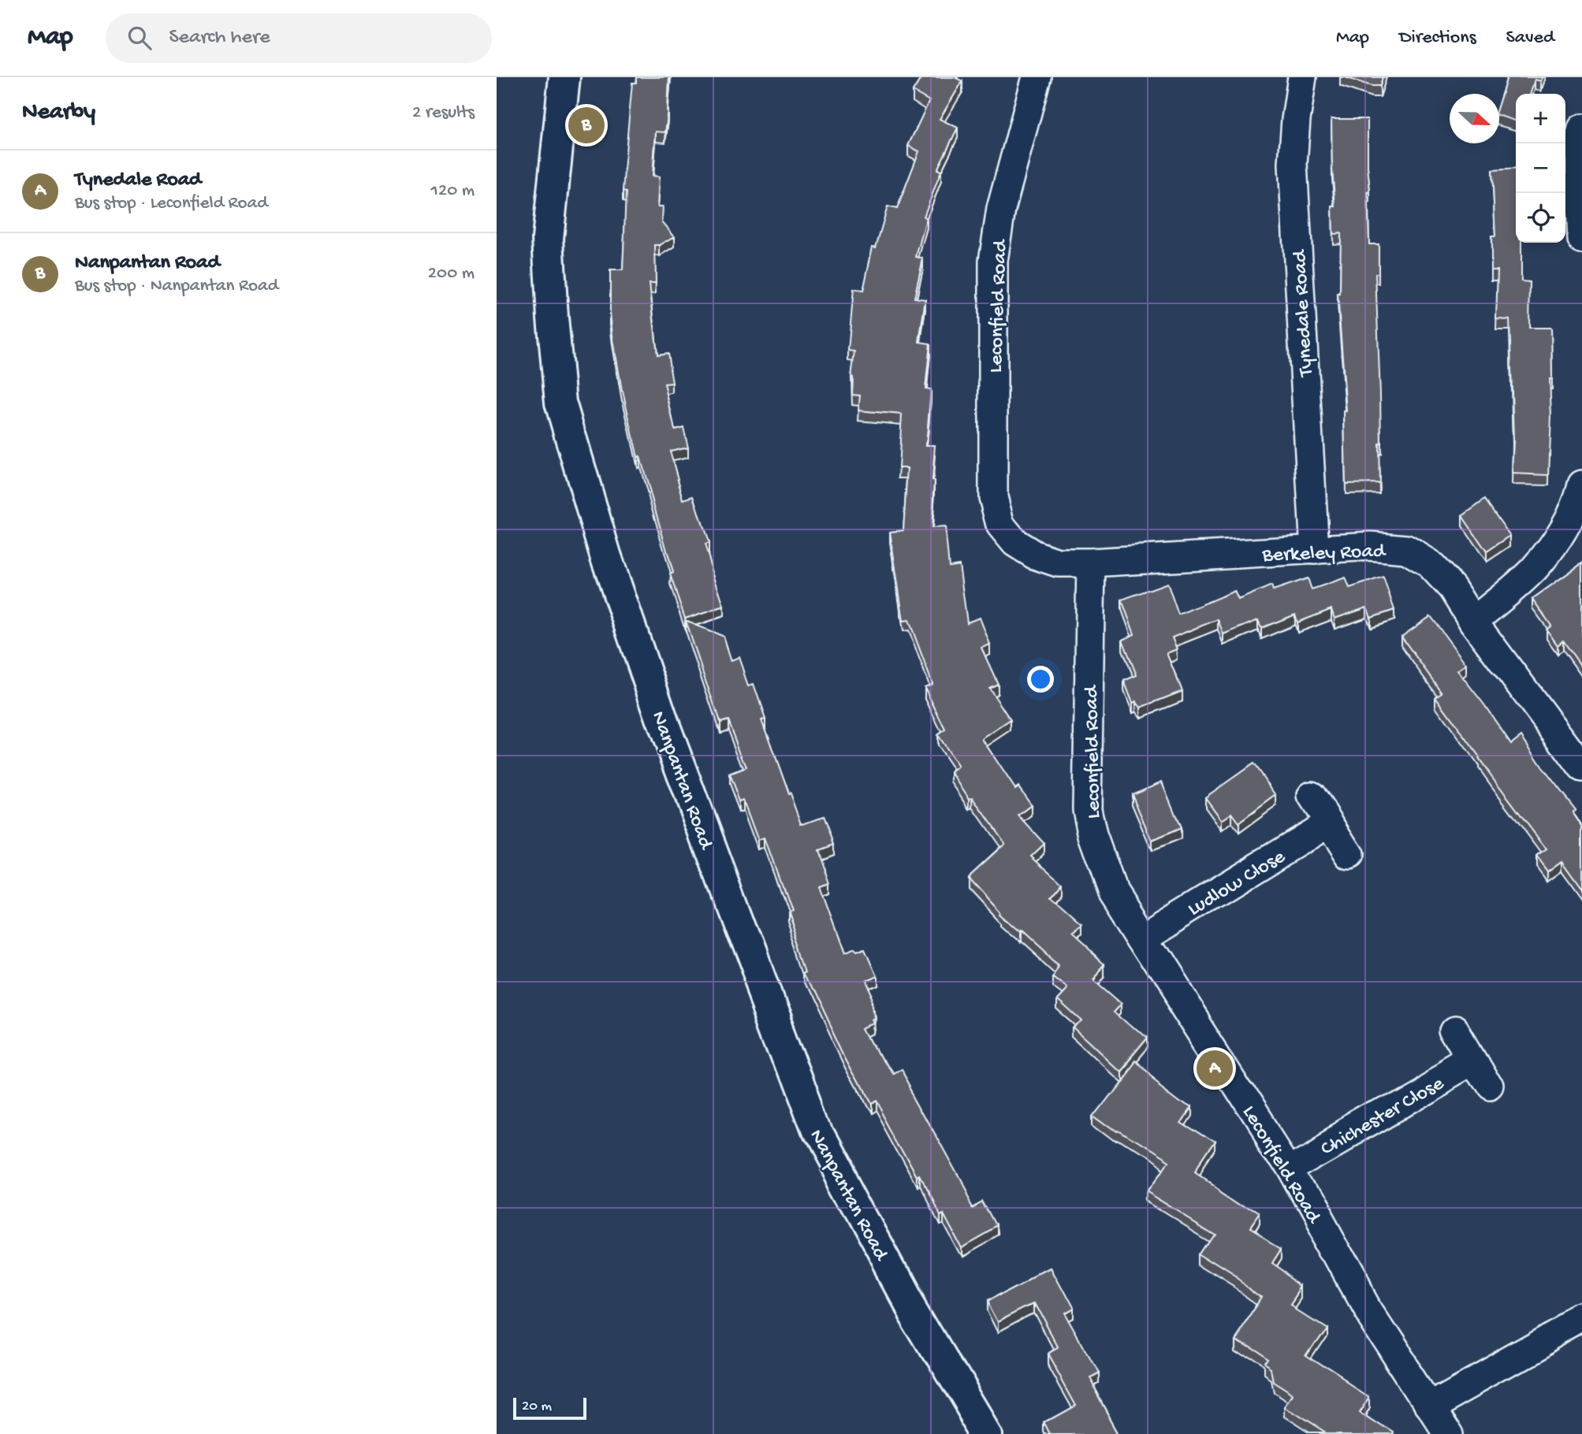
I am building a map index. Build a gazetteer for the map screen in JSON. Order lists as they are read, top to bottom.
{
  "streets": {
    "street": [
      "Leconfield Road",
      "Tynedale Road",
      "Berkeley Road",
      "Nanpantan Road",
      "Ludlow Close",
      "Chichester Close"
    ]
  },
  "crossings": [
    ["Leconfield Road", "Berkeley Road"],
    ["Leconfield Road", "Ludlow Close"],
    ["Leconfield Road", "Chichester Close"],
    ["Tynedale Road", "Berkeley Road"]
  ],
  "scale_bar": "20 m",
  "north": "right",
  "page": {
    "header": "Map",
    "search": "Search here",
    "nav": ["Map", "Directions", "Saved"],
    "heading": ["Nearby", "2 results"],
    "map_buttons": ["+", "−"],
    "pins": ["B", "A"],
    "list": [
      {
        "mark": "A",
        "name": "Tynedale Road",
        "note": "Bus stop · Leconfield Road",
        "value": "120 m"
      },
      {
        "mark": "B",
        "name": "Nanpantan Road",
        "note": "Bus stop · Nanpantan Road",
        "value": "200 m"
      }
    ],
    "scale": "20 m"
  }
}
